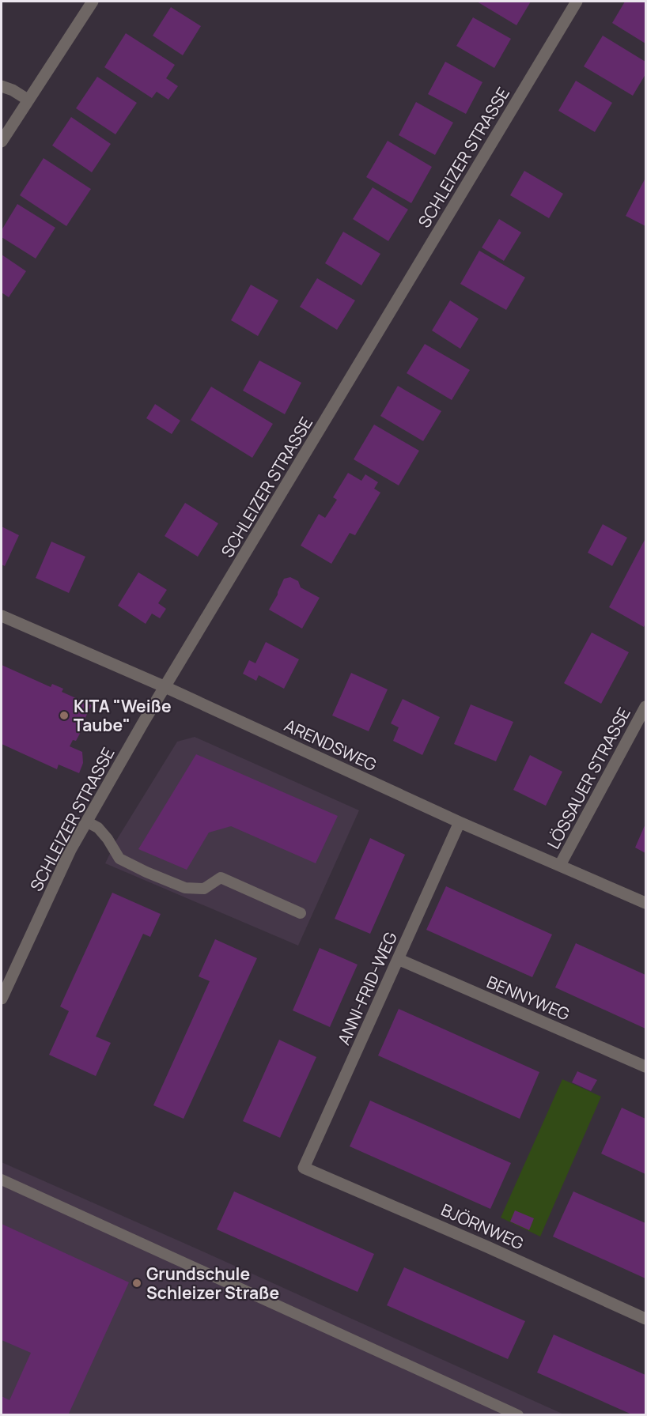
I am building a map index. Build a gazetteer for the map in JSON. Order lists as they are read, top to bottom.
{
  "streets": {
    "street": [
      "SCHLEIZER STRASSE",
      "ARENDSWEG",
      "LÖSSAUER STRASSE",
      "ANNI-FRID-WEG",
      "BENNYWEG",
      "BJÖRNWEG"
    ]
  },
  "crossings": [
    ["SCHLEIZER STRASSE", "ARENDSWEG"],
    ["ARENDSWEG", "LÖSSAUER STRASSE"],
    ["ARENDSWEG", "ANNI-FRID-WEG"],
    ["ANNI-FRID-WEG", "BENNYWEG"],
    ["ANNI-FRID-WEG", "BJÖRNWEG"]
  ],
  "places": ["KITA \"Weiße Taube\"", "Grundschule Schleizer Straße"]
}
